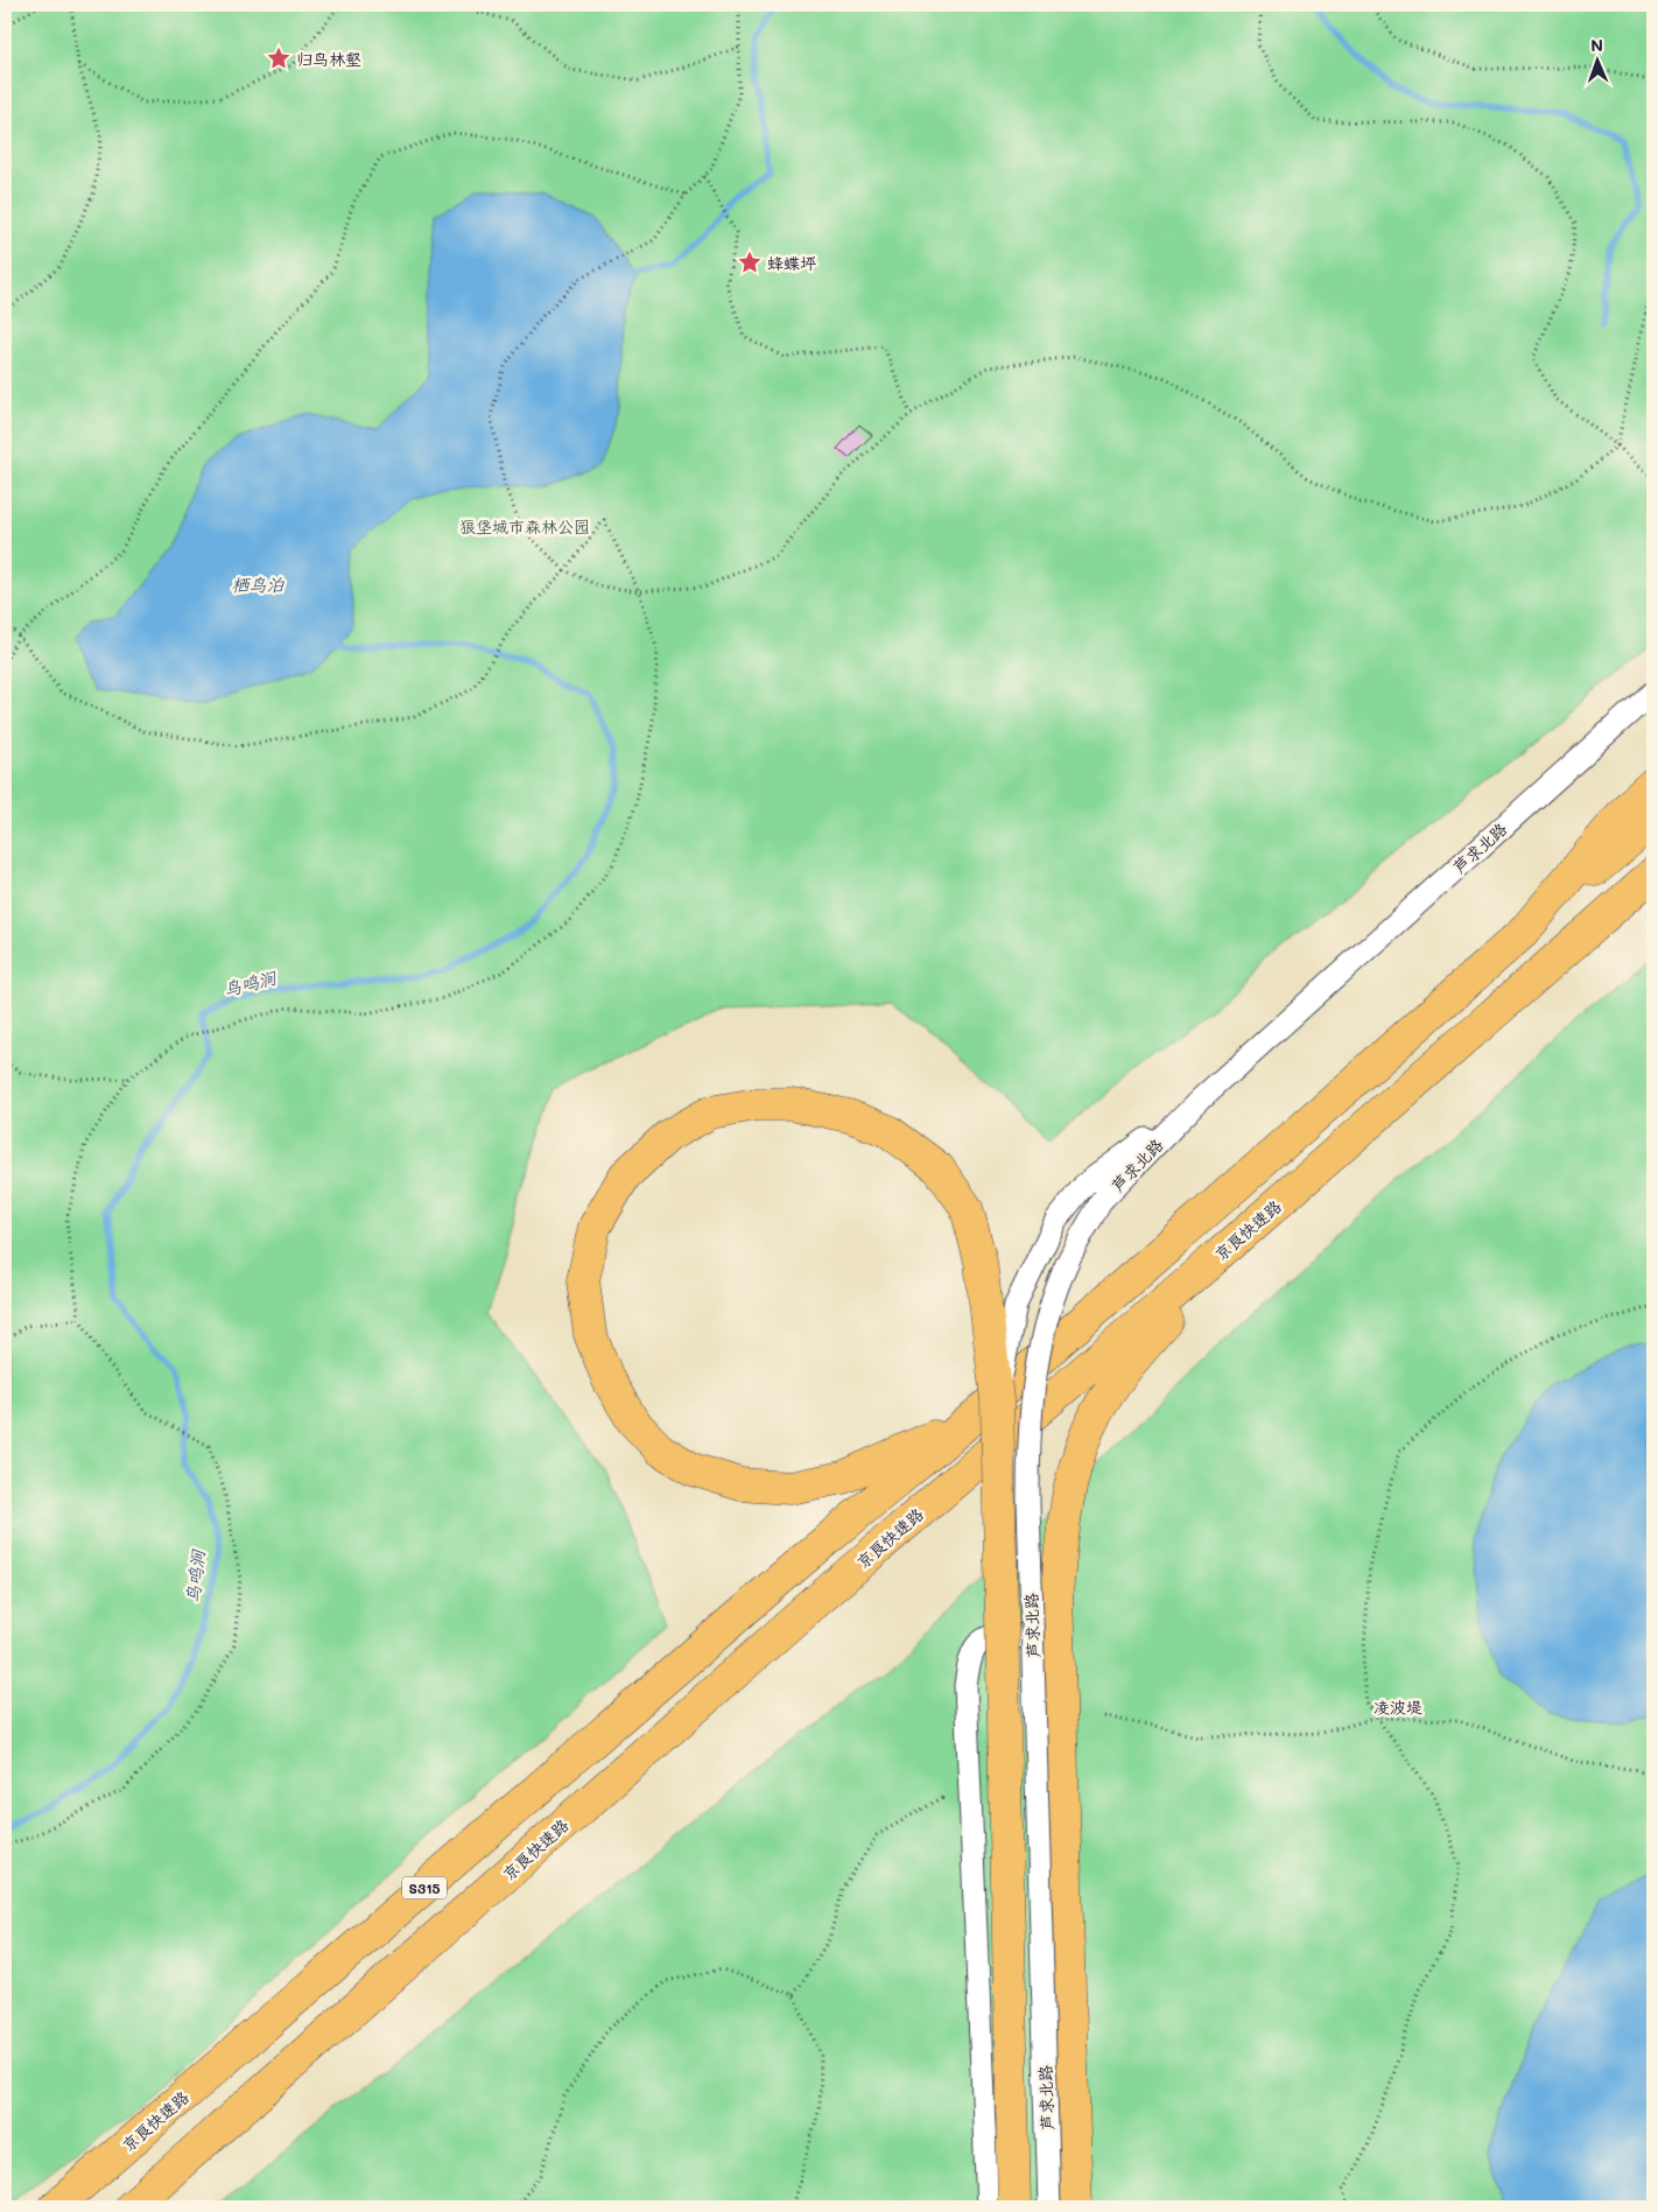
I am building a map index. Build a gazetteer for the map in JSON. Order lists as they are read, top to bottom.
{
  "streets": {
    "highway": ["京良快速路", "S315"],
    "street": ["芦求北路"],
    "path": ["凌波堤"]
  },
  "water": ["栖鸟泊", "鸟鸣涧"],
  "parks": ["狼垡城市森林公园"],
  "places": {
    "place": ["归鸟林壑", "蜂蝶坪"]
  },
  "north": "top"
}
